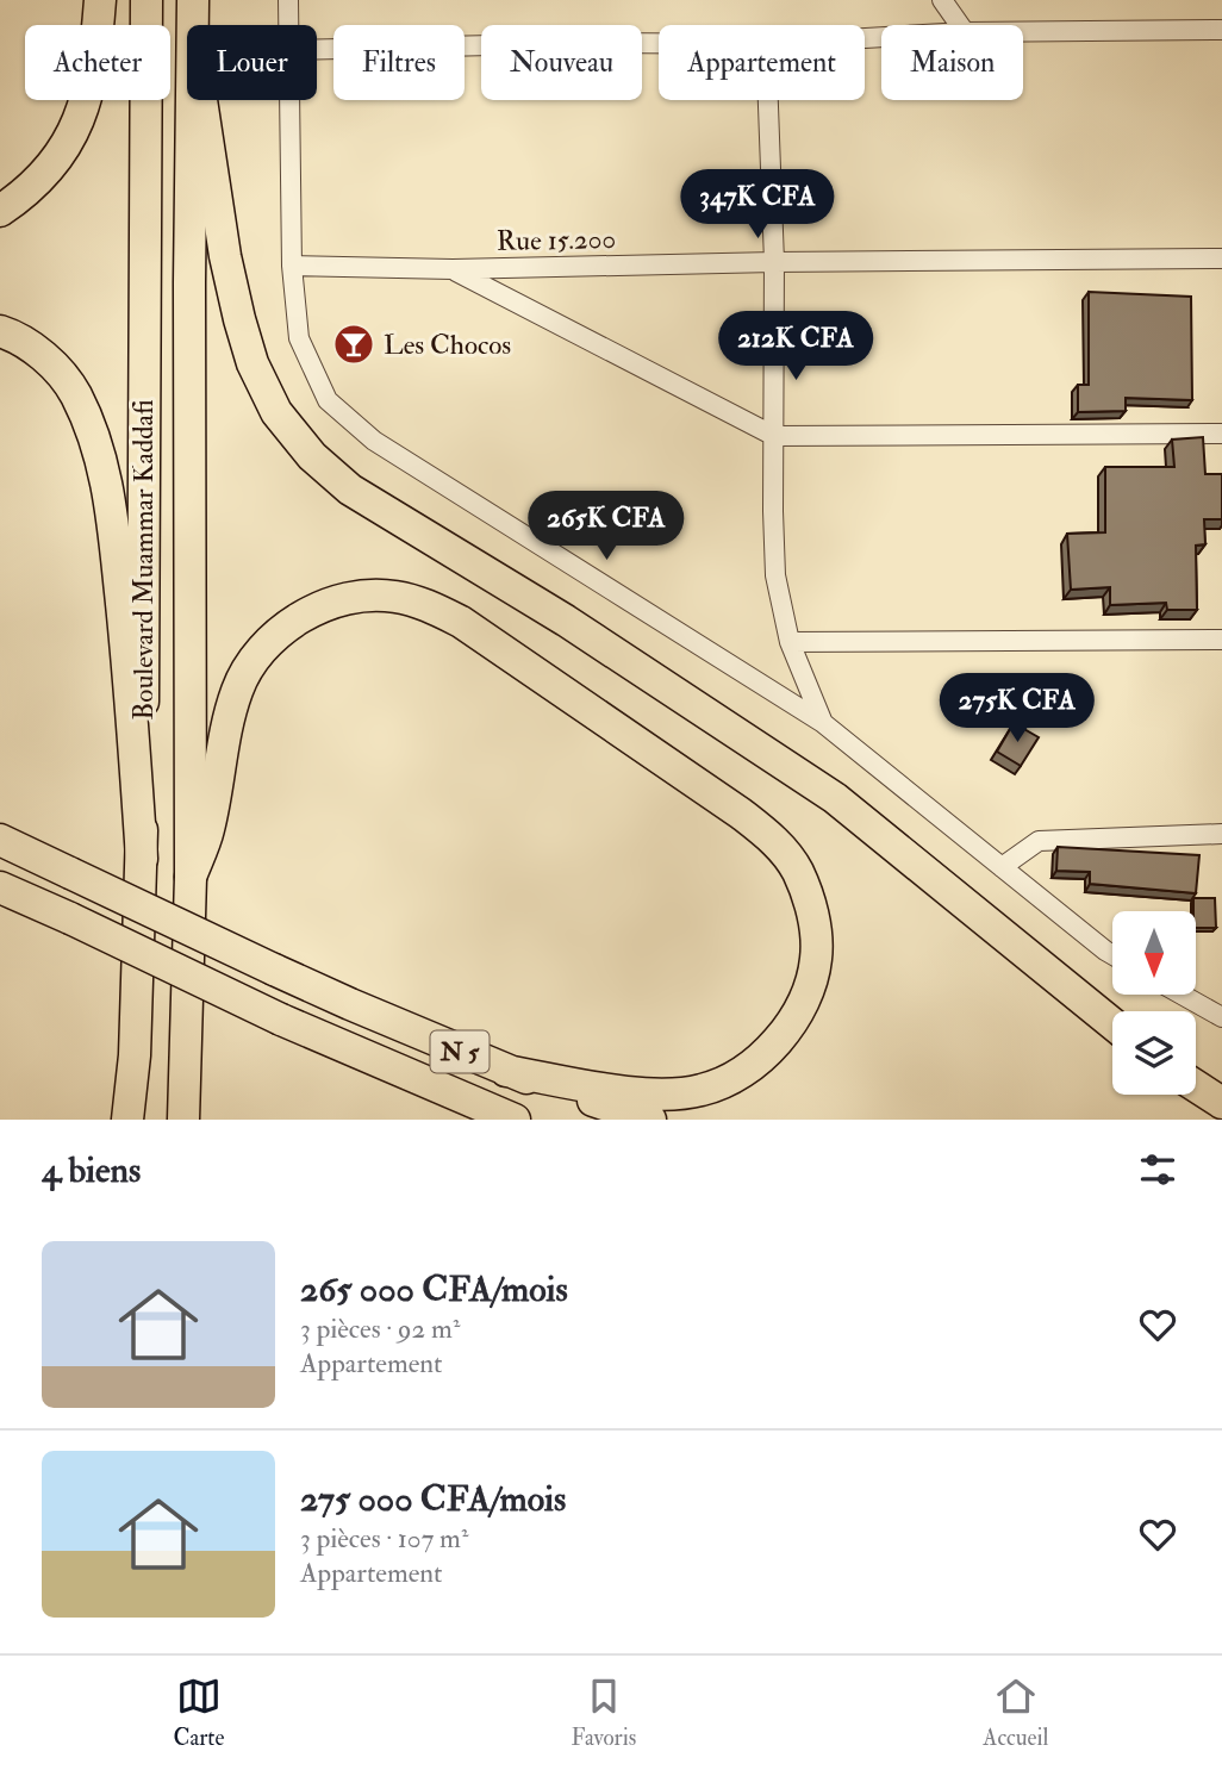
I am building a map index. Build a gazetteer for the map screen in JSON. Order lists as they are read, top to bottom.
{
  "streets": {
    "main road": ["Boulevard Muammar Kaddafi", "N 5"],
    "street": ["Rue 15.200"]
  },
  "places": {
    "bar": ["Les Chocos"]
  },
  "north": "bottom",
  "page": {
    "chip": [
      "Acheter",
      "Louer",
      "Filtres",
      "Nouveau",
      "Appartement",
      "Maison"
    ],
    "price": [
      "347K CFA",
      "212K CFA",
      "265K CFA",
      "275K CFA"
    ],
    "heading": "4 biens",
    "list": [
      {
        "name": "265 000 CFA/mois",
        "note": "3 pièces · 92 m² · Appartement"
      },
      {
        "name": "275 000 CFA/mois",
        "note": "3 pièces · 107 m² · Appartement"
      }
    ],
    "tabs": ["Carte", "Favoris", "Accueil"]
  }
}
